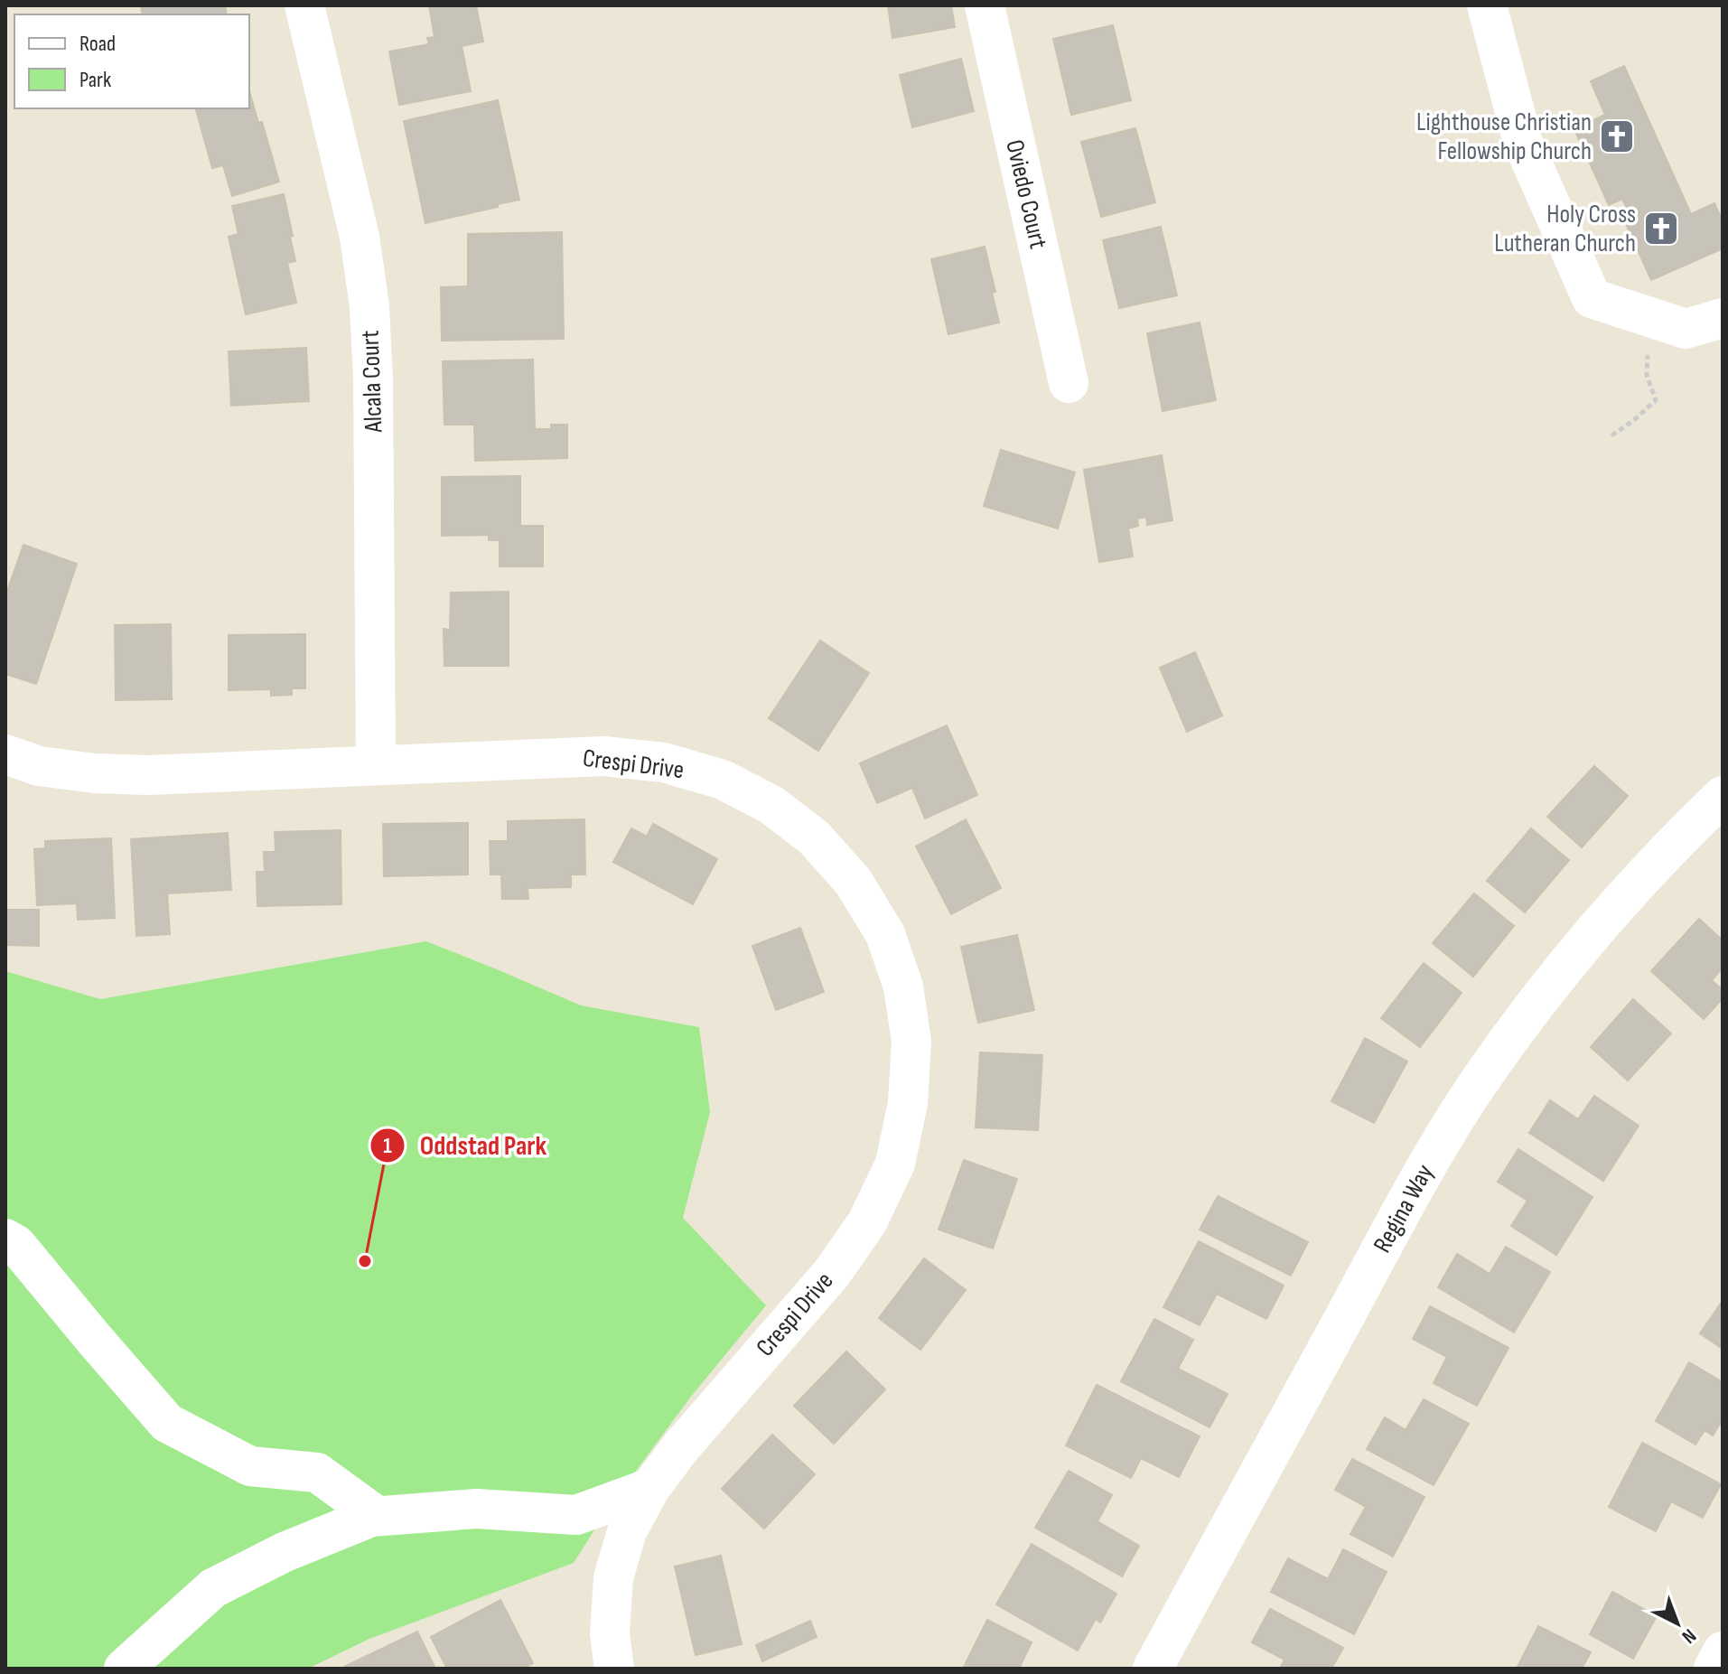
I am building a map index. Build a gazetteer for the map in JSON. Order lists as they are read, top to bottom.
{
  "streets": {
    "street": [
      "Oviedo Court",
      "Alcala Court",
      "Crespi Drive",
      "Regina Way"
    ]
  },
  "crossings": [
    ["Alcala Court", "Crespi Drive"]
  ],
  "places": {
    "church": ["Lighthouse Christian Fellowship Church", "Holy Cross Lutheran Church"],
    "other": ["Oddstad Park"]
  },
  "legend": ["Road", "Park"],
  "north": "bottom right"
}
